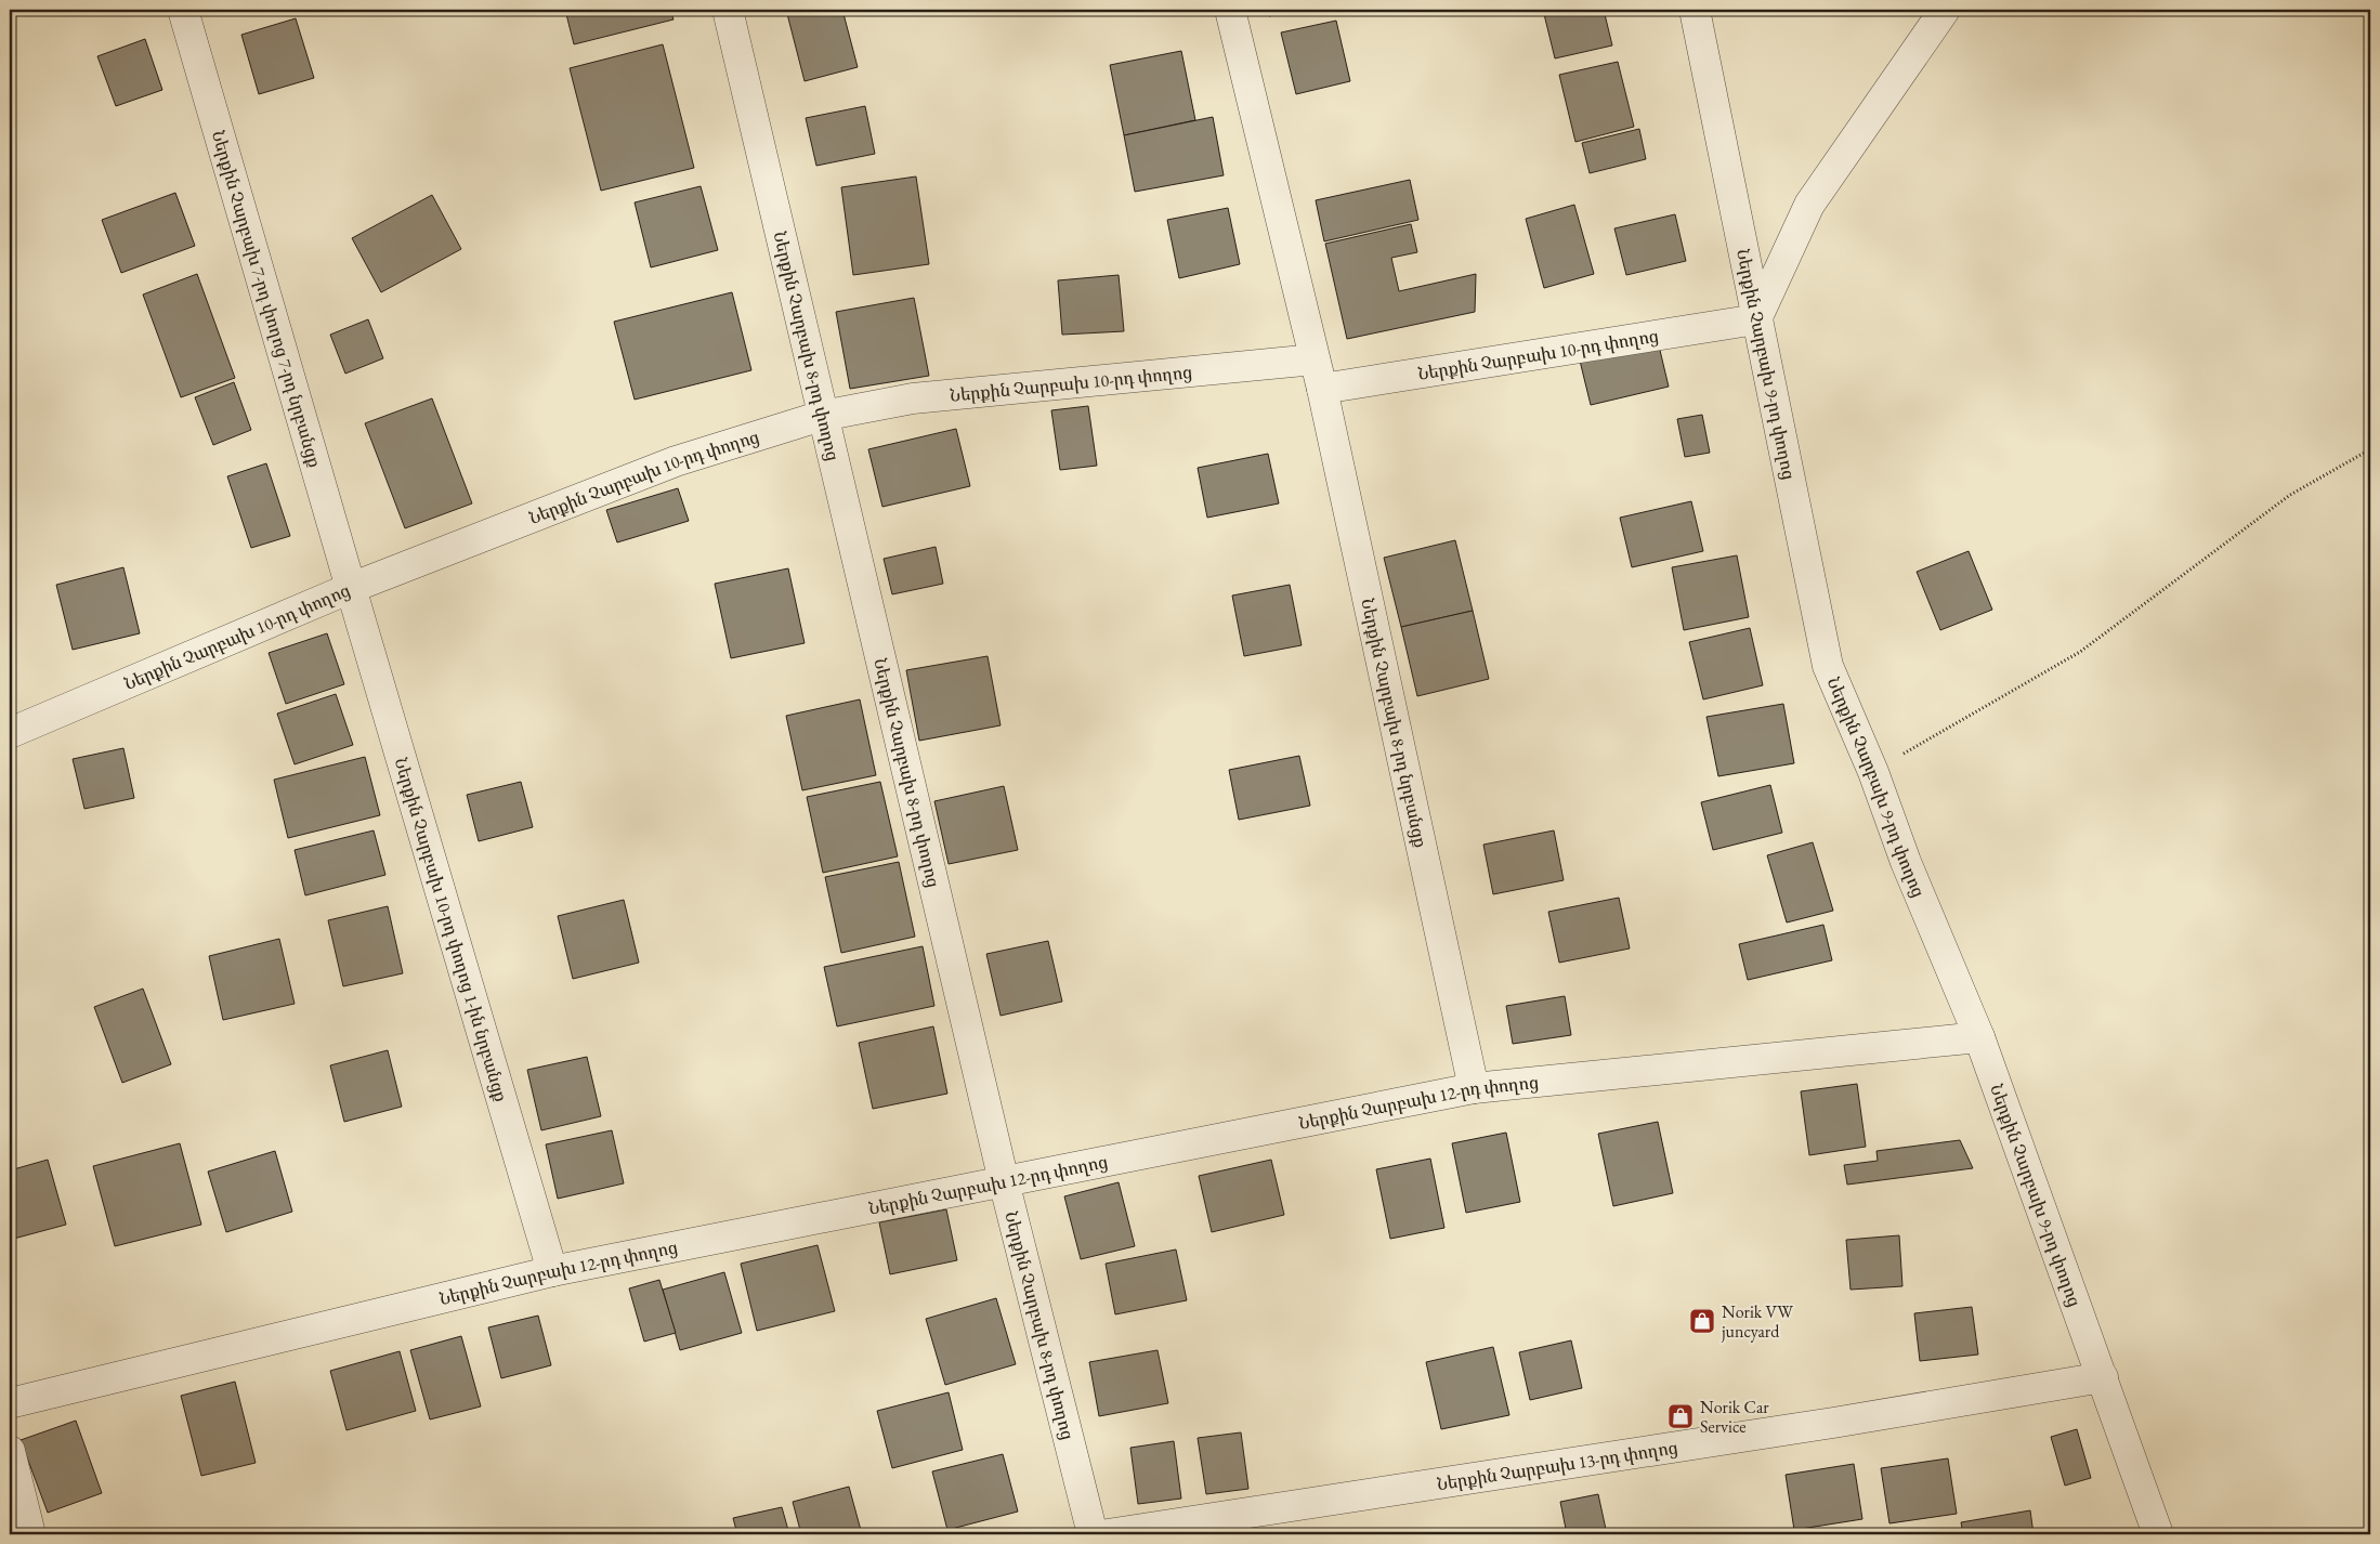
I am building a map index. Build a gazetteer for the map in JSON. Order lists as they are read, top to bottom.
{
  "streets": {
    "street": [
      "Ներքին Չարբախ 7-րդ փողոց 7-րդ նրբանցք",
      "Ներքին Չարբախ 8-րդ փողոց",
      "Ներքին Չարբախ 10-րդ փողոց",
      "Ներքին Չարբախ 9-րդ փողոց",
      "Ներքին Չարբախ 8-րդ նրբանցք",
      "Ներքին Չարբախ 10-րդ փողոց 1-ին նրբանցք",
      "Ներքին Չարբախ 12-րդ փողոց",
      "Ներքին Չարբախ 13-րդ փողոց"
    ]
  },
  "crossings": [
    ["Ներքին Չարբախ 7-րդ փողոց 7-րդ նրբանցք", "Ներքին Չարբախ 10-րդ փողոց"],
    ["Ներքին Չարբախ 7-րդ փողոց 7-րդ նրբանցք", "Ներքին Չարբախ 10-րդ փողոց 1-ին նրբանցք"],
    ["Ներքին Չարբախ 8-րդ փողոց", "Ներքին Չարբախ 10-րդ փողոց"],
    ["Ներքին Չարբախ 8-րդ փողոց", "Ներքին Չարբախ 12-րդ փողոց"],
    ["Ներքին Չարբախ 10-րդ փողոց", "Ներքին Չարբախ 9-րդ փողոց"],
    ["Ներքին Չարբախ 10-րդ փողոց", "Ներքին Չարբախ 8-րդ նրբանցք"],
    ["Ներքին Չարբախ 10-րդ փողոց", "Ներքին Չարբախ 10-րդ փողոց 1-ին նրբանցք"],
    ["Ներքին Չարբախ 9-րդ փողոց", "Ներքին Չարբախ 12-րդ փողոց"],
    ["Ներքին Չարբախ 9-րդ փողոց", "Ներքին Չարբախ 13-րդ փողոց"],
    ["Ներքին Չարբախ 8-րդ նրբանցք", "Ներքին Չարբախ 12-րդ փողոց"],
    ["Ներքին Չարբախ 10-րդ փողոց 1-ին նրբանցք", "Ներքին Չարբախ 12-րդ փողոց"]
  ],
  "places": {
    "shop": ["Norik VW juncyard", "Norik Car Service"]
  }
}
